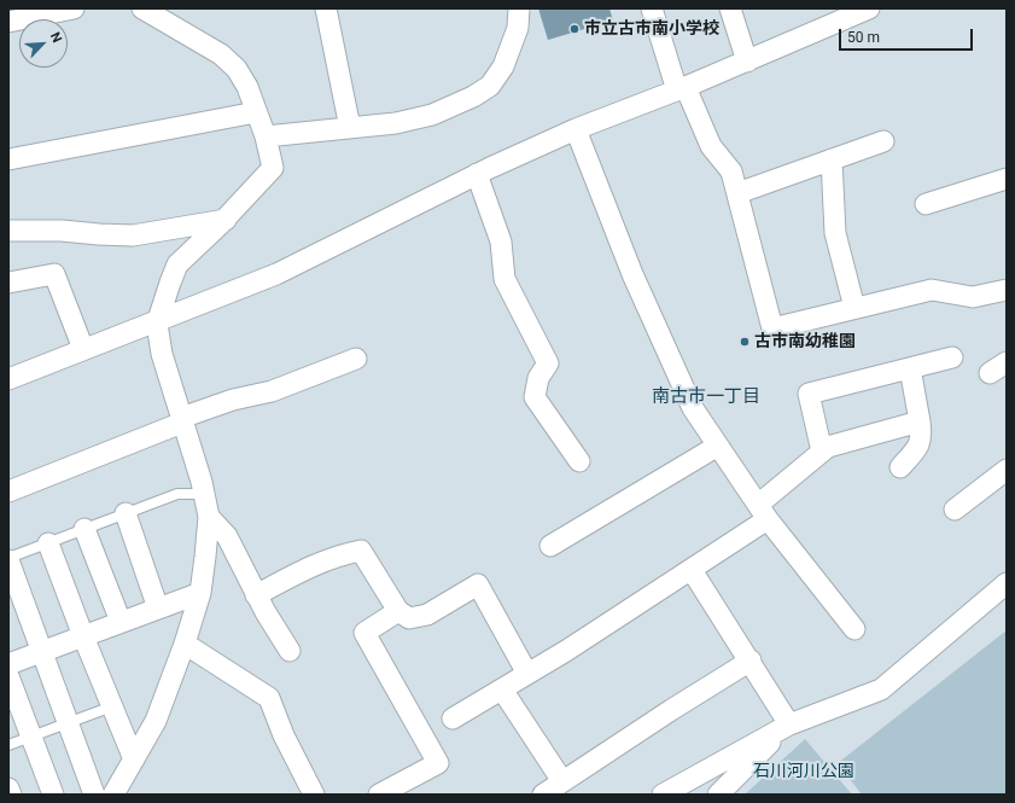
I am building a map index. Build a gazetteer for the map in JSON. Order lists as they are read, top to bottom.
{
  "districts": ["南古市一丁目"],
  "parks": ["石川河川公園"],
  "places": ["市立古市南小学校", "古市南幼稚園"],
  "scale_bar": "50 m",
  "north": "top right"
}
